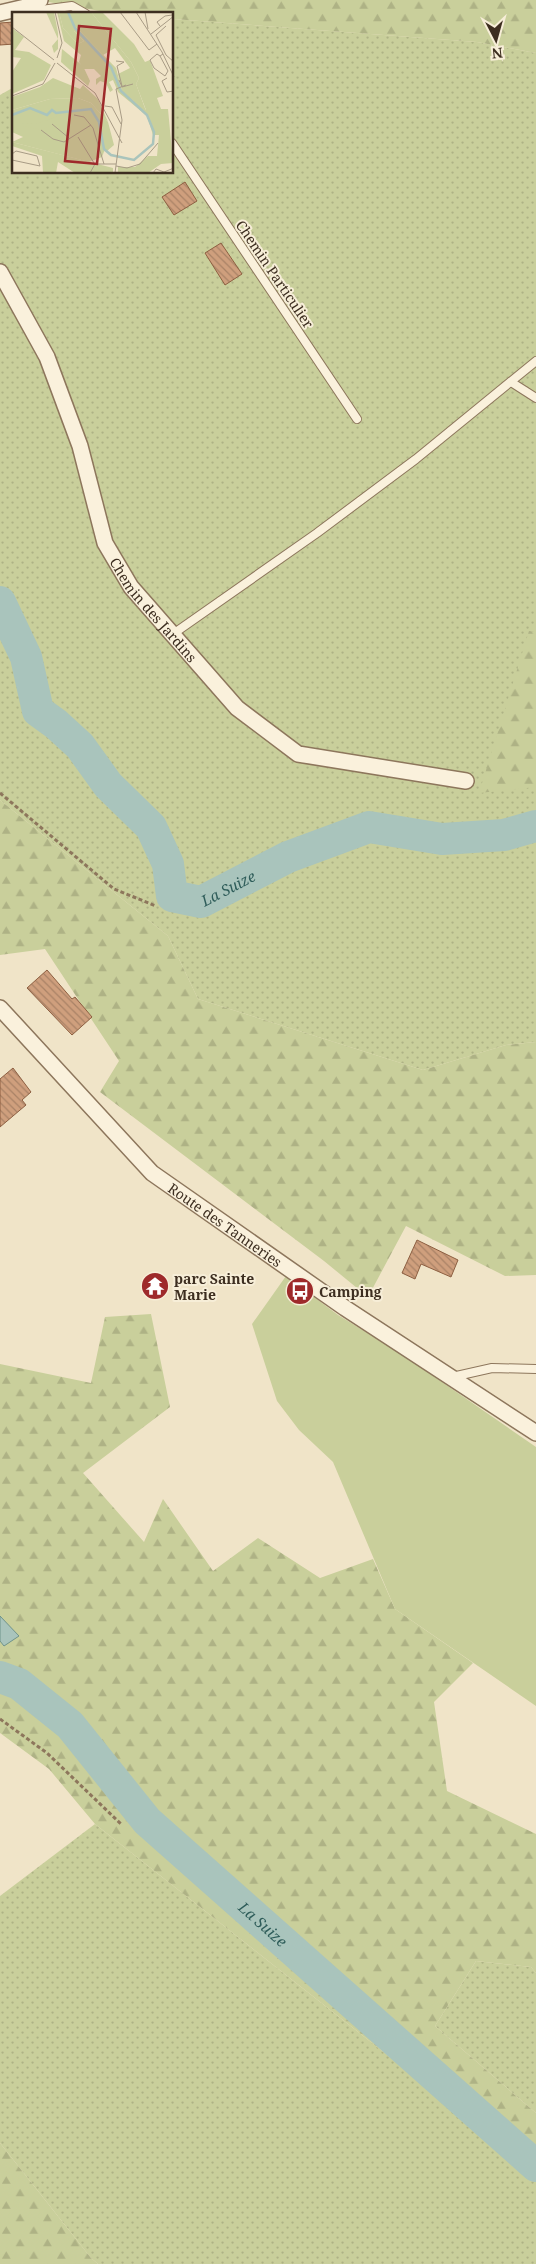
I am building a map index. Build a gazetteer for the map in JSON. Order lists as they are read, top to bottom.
{
  "streets": {
    "street": ["Chemin des Jardins", "Route des Tanneries"],
    "lane": ["Chemin Particulier"]
  },
  "water": ["La Suize"],
  "places": {
    "temple": ["parc Sainte Marie"],
    "bus stop": ["Camping"]
  },
  "north": "bottom"
}
